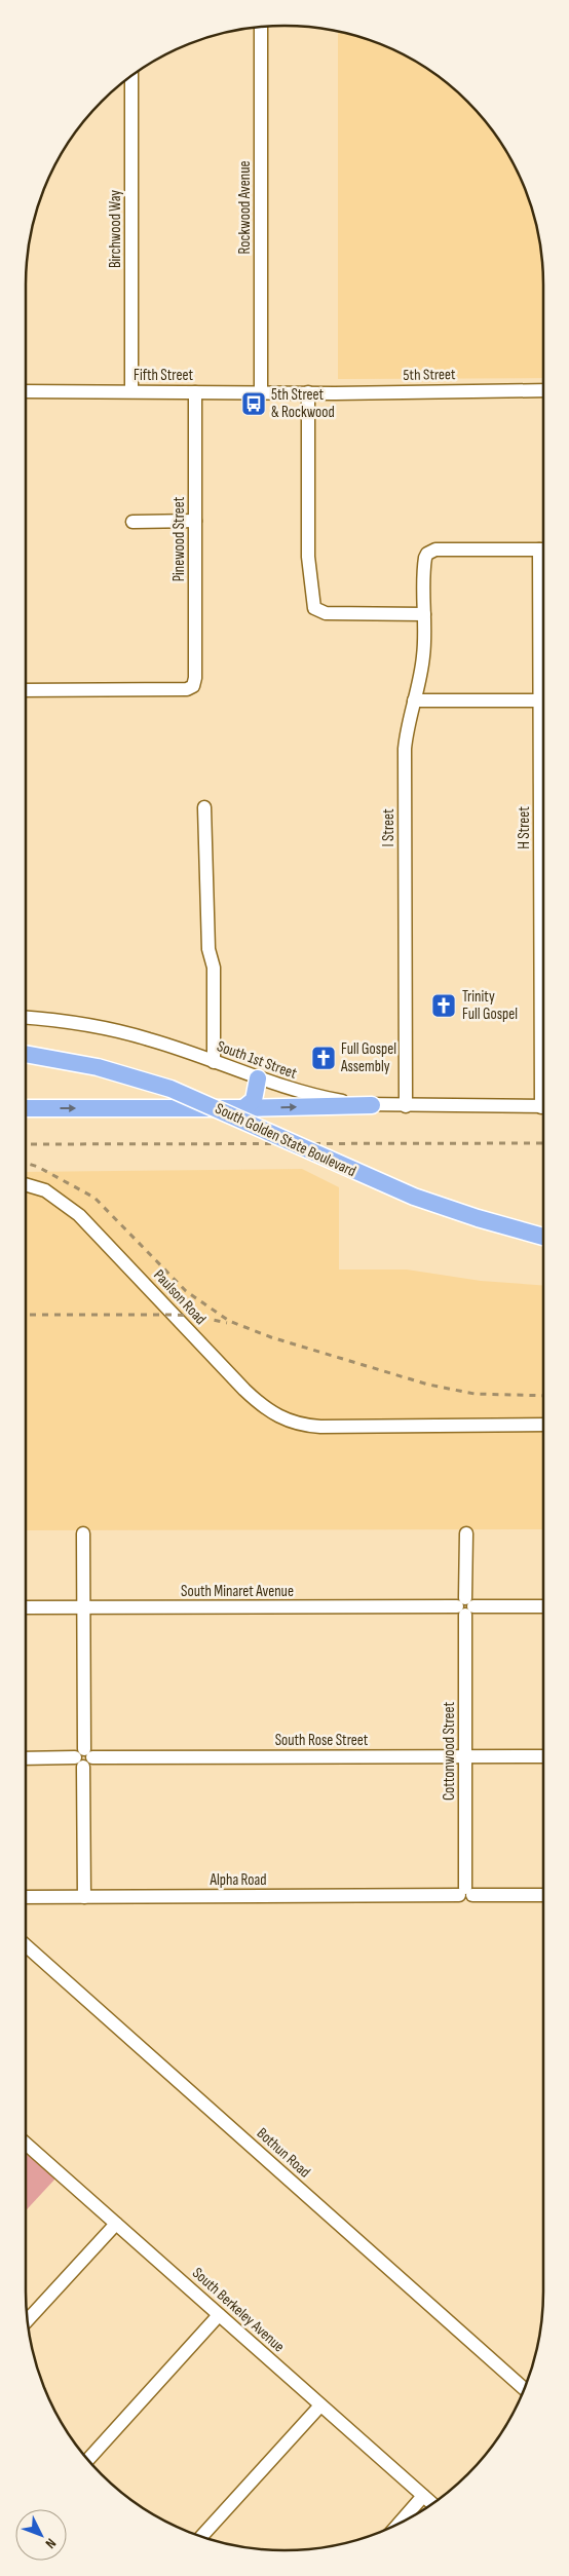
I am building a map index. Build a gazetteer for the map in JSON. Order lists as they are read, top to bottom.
{
  "streets": {
    "main road": ["South Golden State Boulevard"],
    "street": [
      "Rockwood Avenue",
      "Birchwood Way",
      "Fifth Street",
      "5th Street",
      "Pinewood Street",
      "I Street",
      "South 1st Street",
      "Paulson Road",
      "South Minaret Avenue",
      "South Rose Street",
      "Cottonwood Street",
      "Alpha Road",
      "Bothun Road",
      "South Berkeley Avenue"
    ]
  },
  "crossings": [
    ["Rockwood Avenue", "Fifth Street"],
    ["Birchwood Way", "Fifth Street"],
    ["Fifth Street", "5th Street"],
    ["Fifth Street", "Pinewood Street"],
    ["I Street", "South 1st Street"],
    ["South Minaret Avenue", "Cottonwood Street"],
    ["South Rose Street", "Cottonwood Street"],
    ["Cottonwood Street", "Alpha Road"]
  ],
  "places": {
    "bus stop": ["5th Street & Rockwood"],
    "church": ["Trinity Full Gospel", "Full Gospel Assembly"]
  },
  "north": "bottom right"
}
